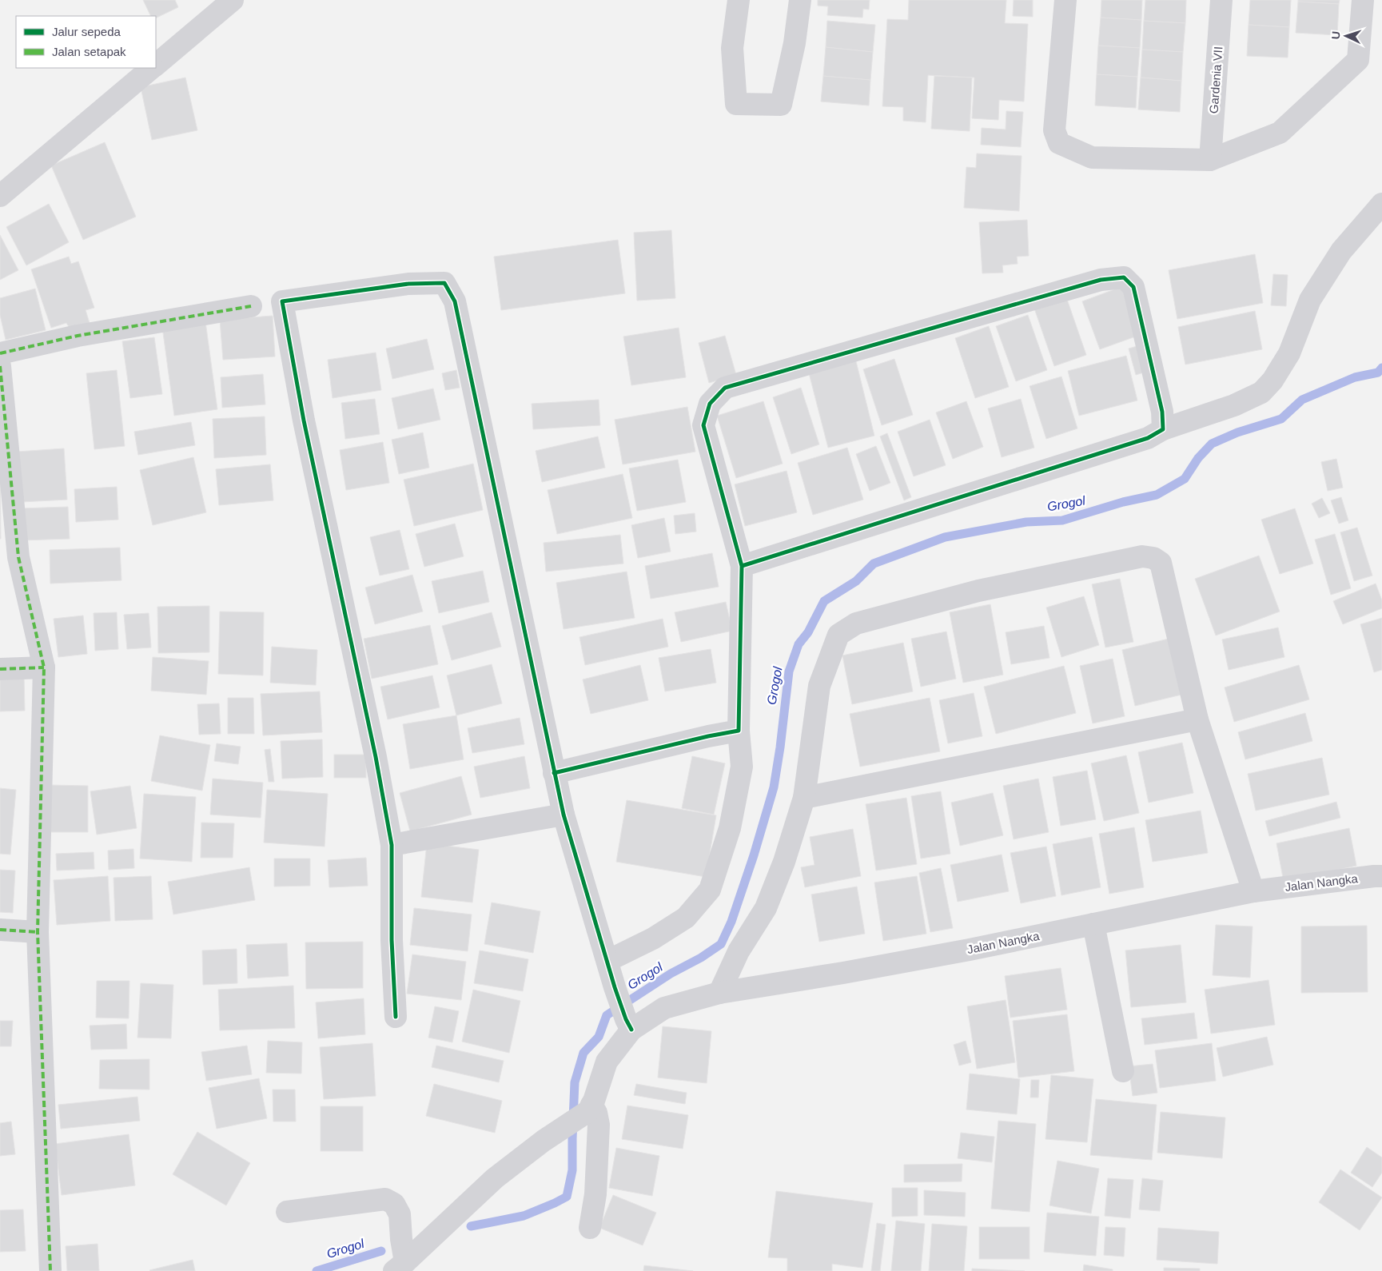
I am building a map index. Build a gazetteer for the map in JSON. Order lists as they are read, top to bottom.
{
  "streets": {
    "street": ["Gardenia VII", "Jalan Nangka"]
  },
  "water": ["Grogol"],
  "legend": ["Jalur sepeda", "Jalan setapak"],
  "north": "left"
}
